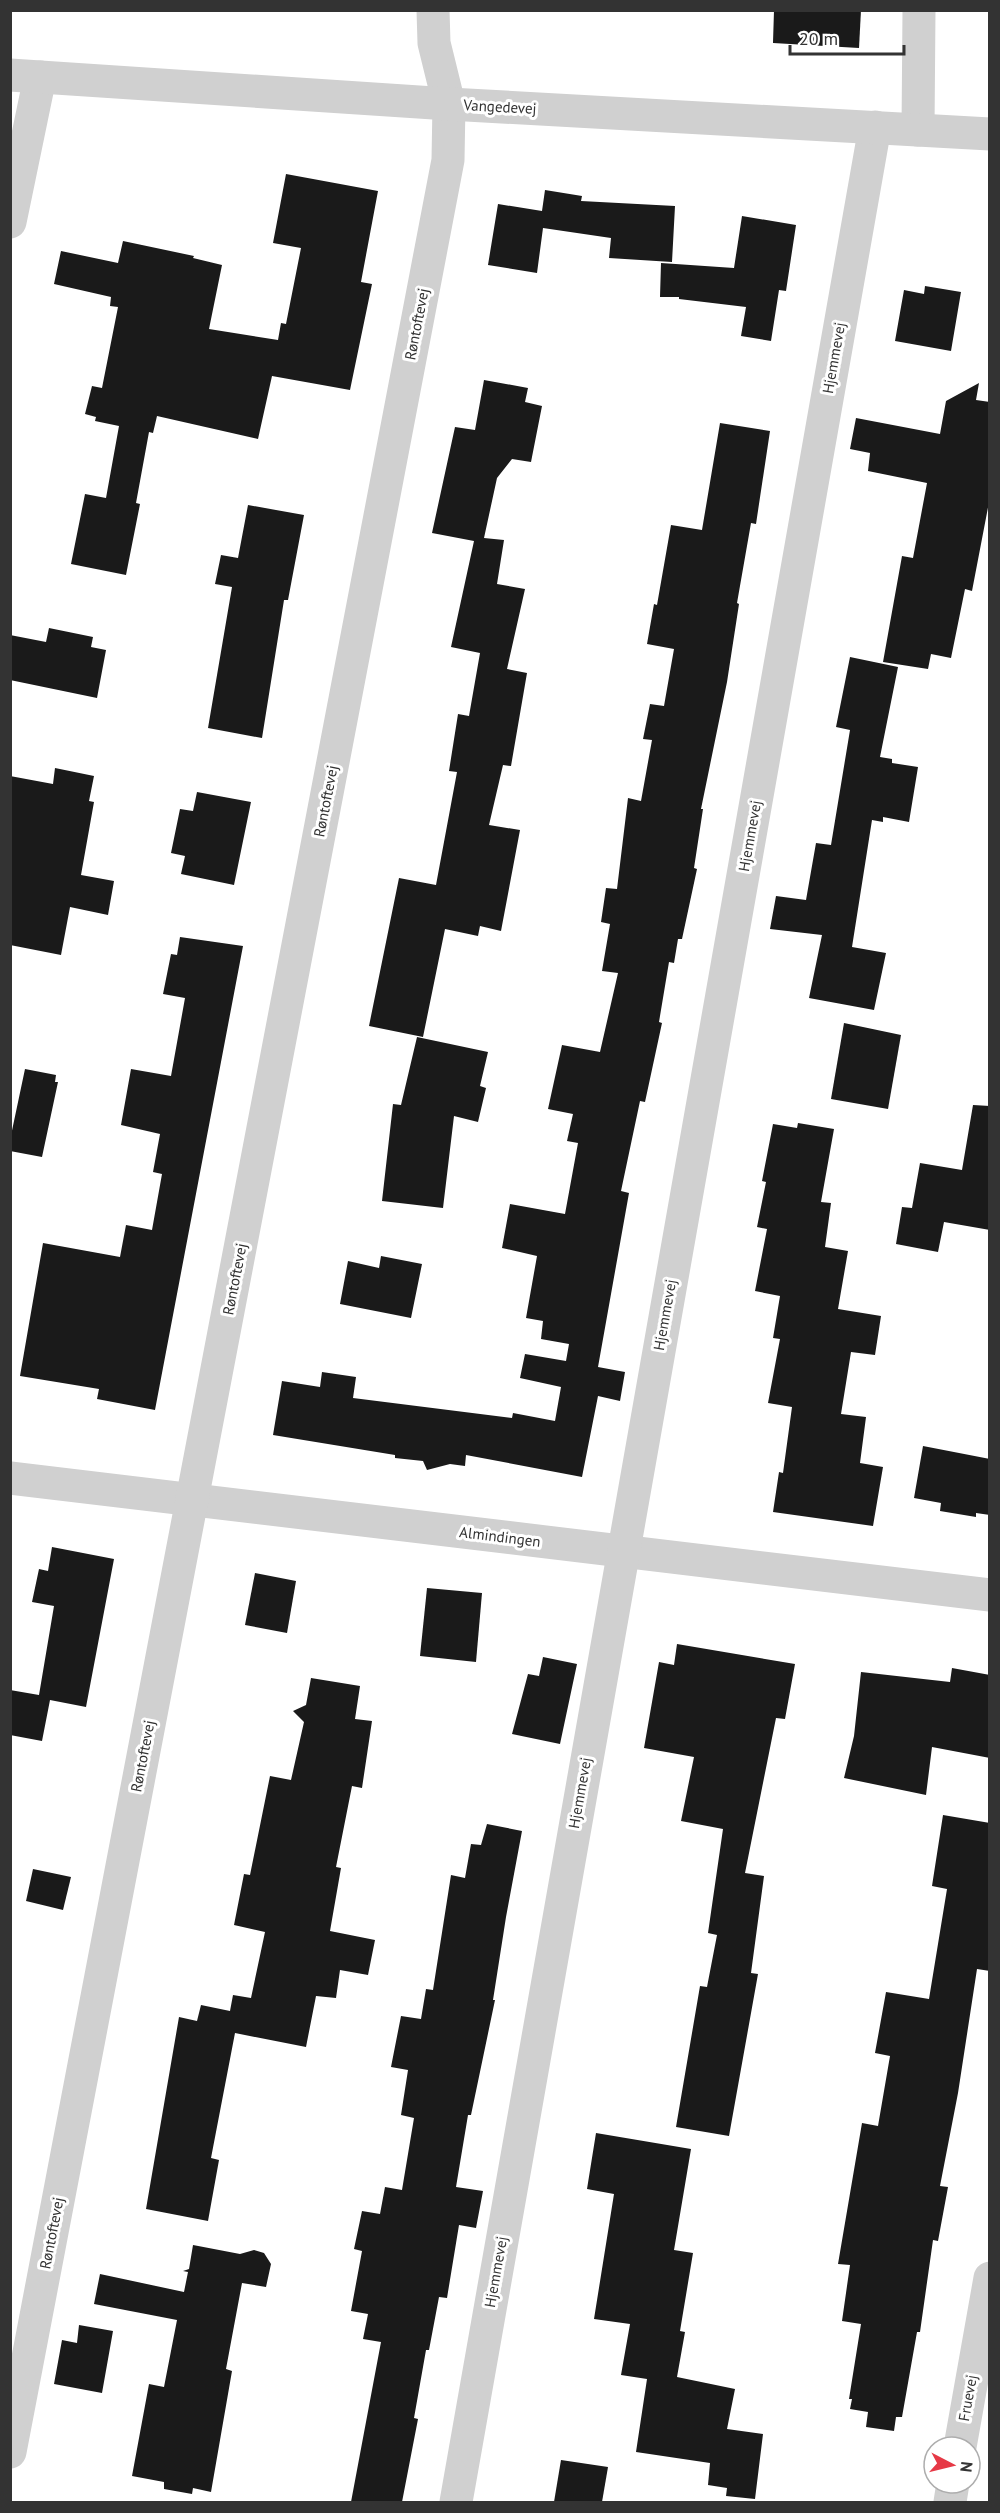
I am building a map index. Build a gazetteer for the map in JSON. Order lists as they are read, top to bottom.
{
  "streets": {
    "street": [
      "Vangedevej",
      "Røntoftevej",
      "Hjemmevej",
      "Almindingen",
      "Fruevej"
    ]
  },
  "crossings": [
    ["Vangedevej", "Røntoftevej"],
    ["Vangedevej", "Hjemmevej"],
    ["Røntoftevej", "Almindingen"],
    ["Hjemmevej", "Almindingen"]
  ],
  "scale_bar": "20 m",
  "north": "right"
}
